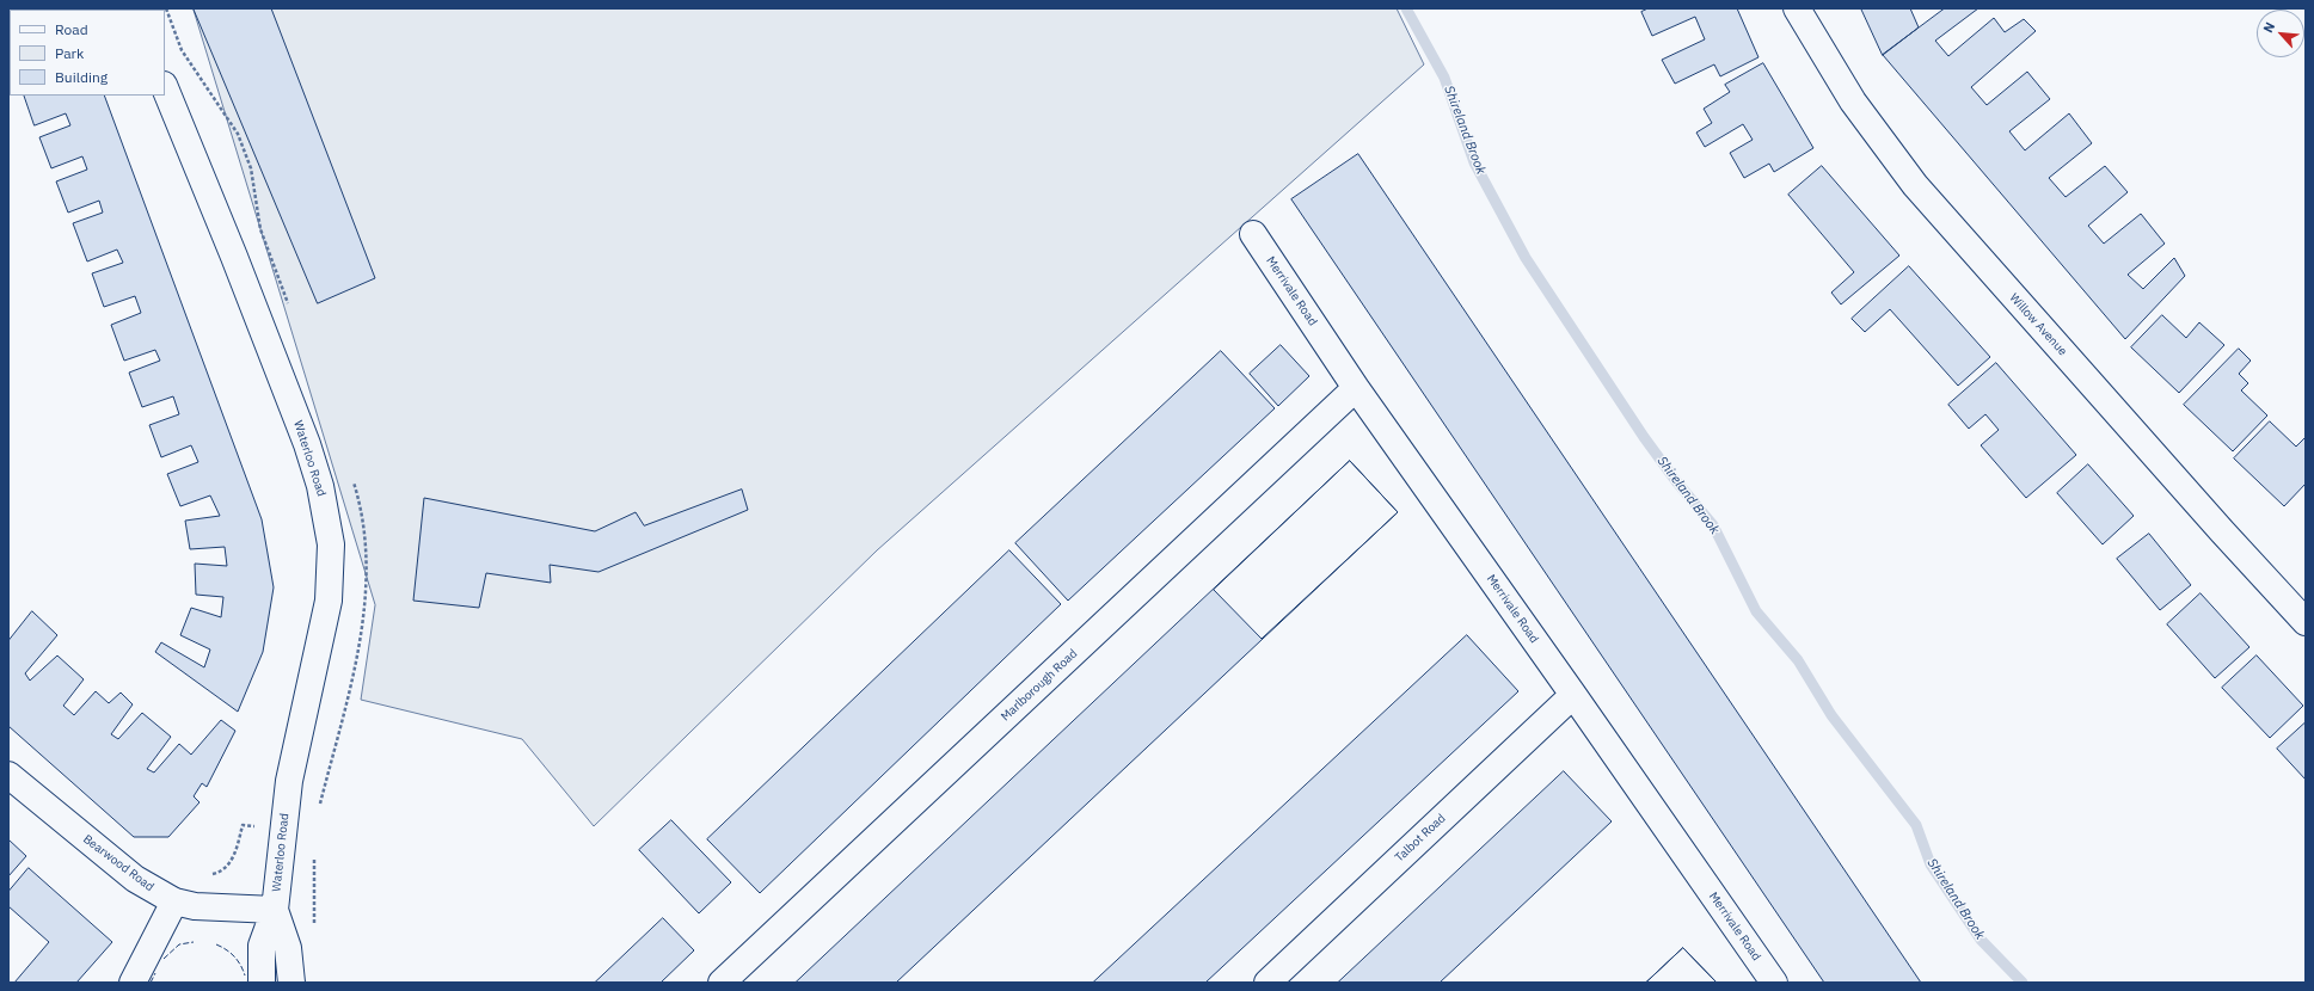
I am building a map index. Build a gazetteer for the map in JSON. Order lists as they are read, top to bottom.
{
  "streets": {
    "street": [
      "Merrivale Road",
      "Willow Avenue",
      "Waterloo Road",
      "Marlborough Road",
      "Talbot Road",
      "Bearwood Road"
    ]
  },
  "crossings": [
    ["Merrivale Road", "Marlborough Road"],
    ["Merrivale Road", "Talbot Road"],
    ["Waterloo Road", "Bearwood Road"]
  ],
  "water": ["Shireland Brook"],
  "legend": ["Road", "Park", "Building"],
  "north": "top left"
}
